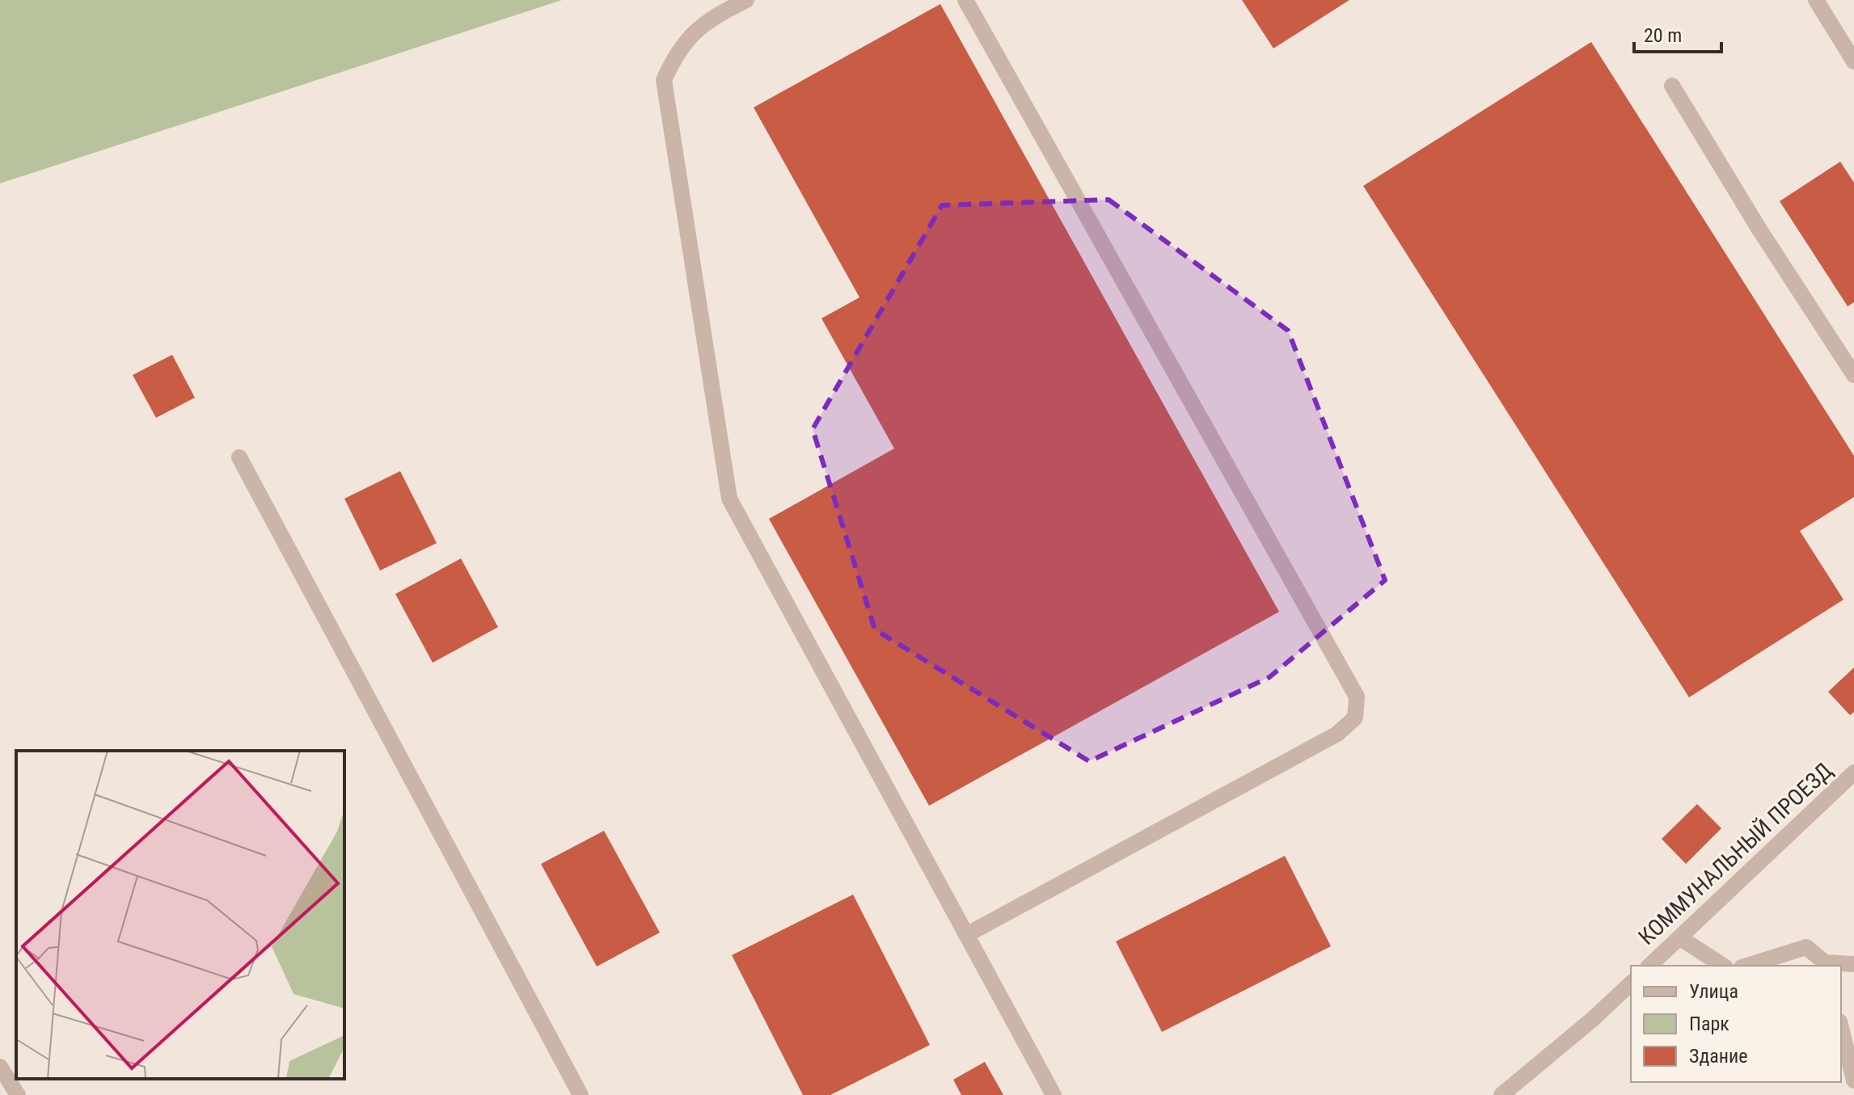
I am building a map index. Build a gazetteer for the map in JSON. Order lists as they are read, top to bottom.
{
  "streets": {
    "street": ["КОММУНАЛЬНЫЙ ПРОЕЗД"]
  },
  "legend": ["Улица", "Парк", "Здание"],
  "scale_bar": "20 m"
}
